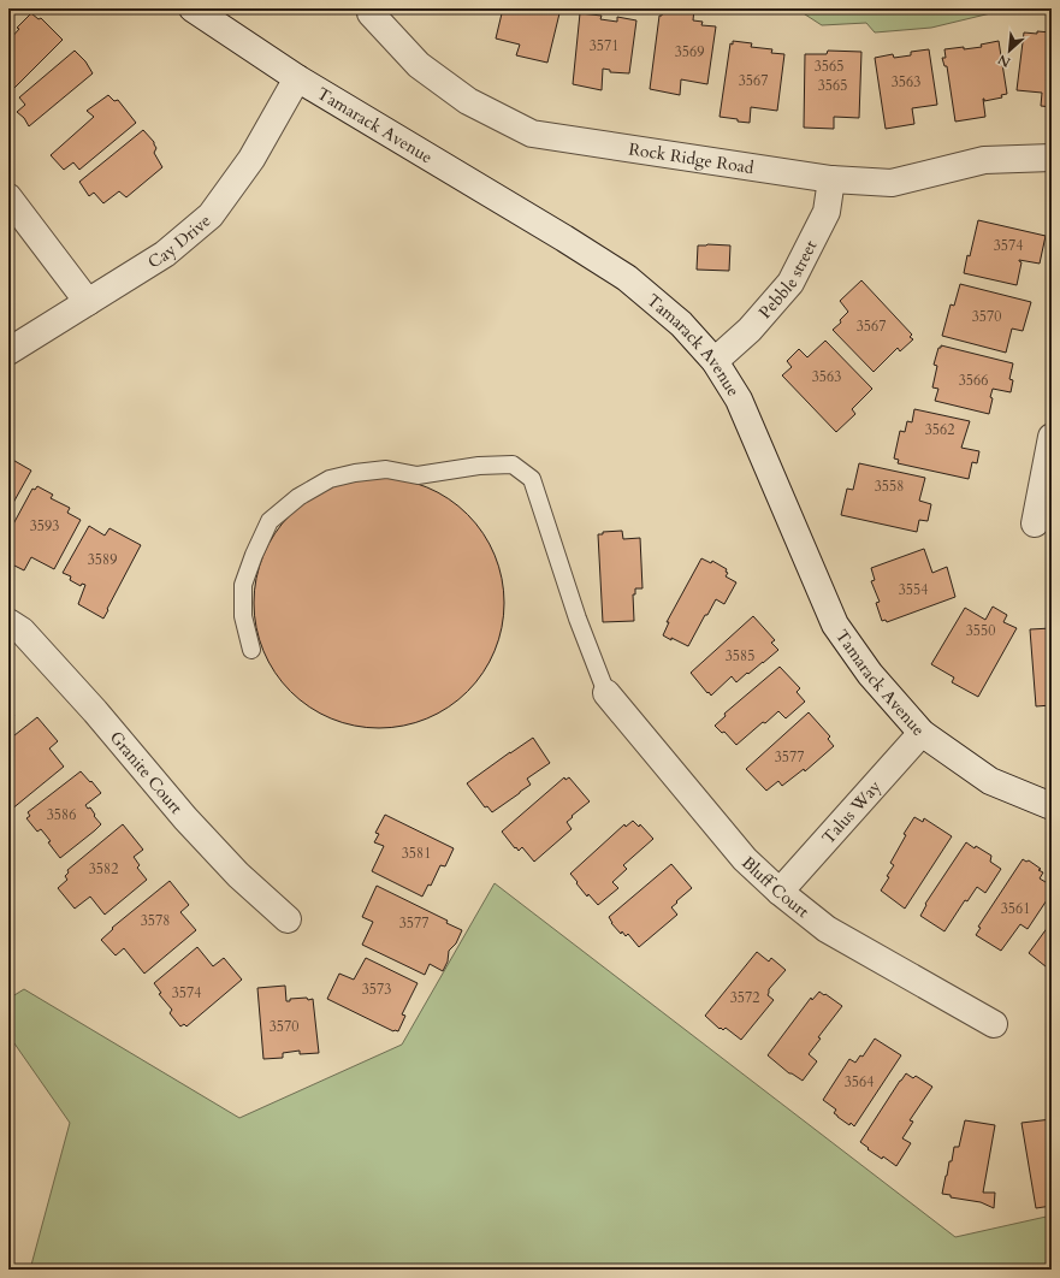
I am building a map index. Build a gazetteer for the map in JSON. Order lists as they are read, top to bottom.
{
  "streets": {
    "street": [
      "Tamarack Avenue",
      "Rock Ridge Road",
      "Cay Drive",
      "Pebble street",
      "Granite Court",
      "Talus Way",
      "Bluff Court"
    ]
  },
  "crossings": [
    ["Tamarack Avenue", "Cay Drive"],
    ["Tamarack Avenue", "Pebble street"],
    ["Tamarack Avenue", "Talus Way"],
    ["Rock Ridge Road", "Pebble street"],
    ["Talus Way", "Bluff Court"]
  ],
  "house_numbers": [
    "3571",
    "3569",
    "3565",
    "3567",
    "3563",
    "3565",
    "3574",
    "3570",
    "3567",
    "3563",
    "3566",
    "3562",
    "3558",
    "3593",
    "3589",
    "3554",
    "3550",
    "3585",
    "3577",
    "3586",
    "3581",
    "3582",
    "3561",
    "3578",
    "3577",
    "3573",
    "3574",
    "3572",
    "3570",
    "3564"
  ],
  "north": "bottom left"
}
